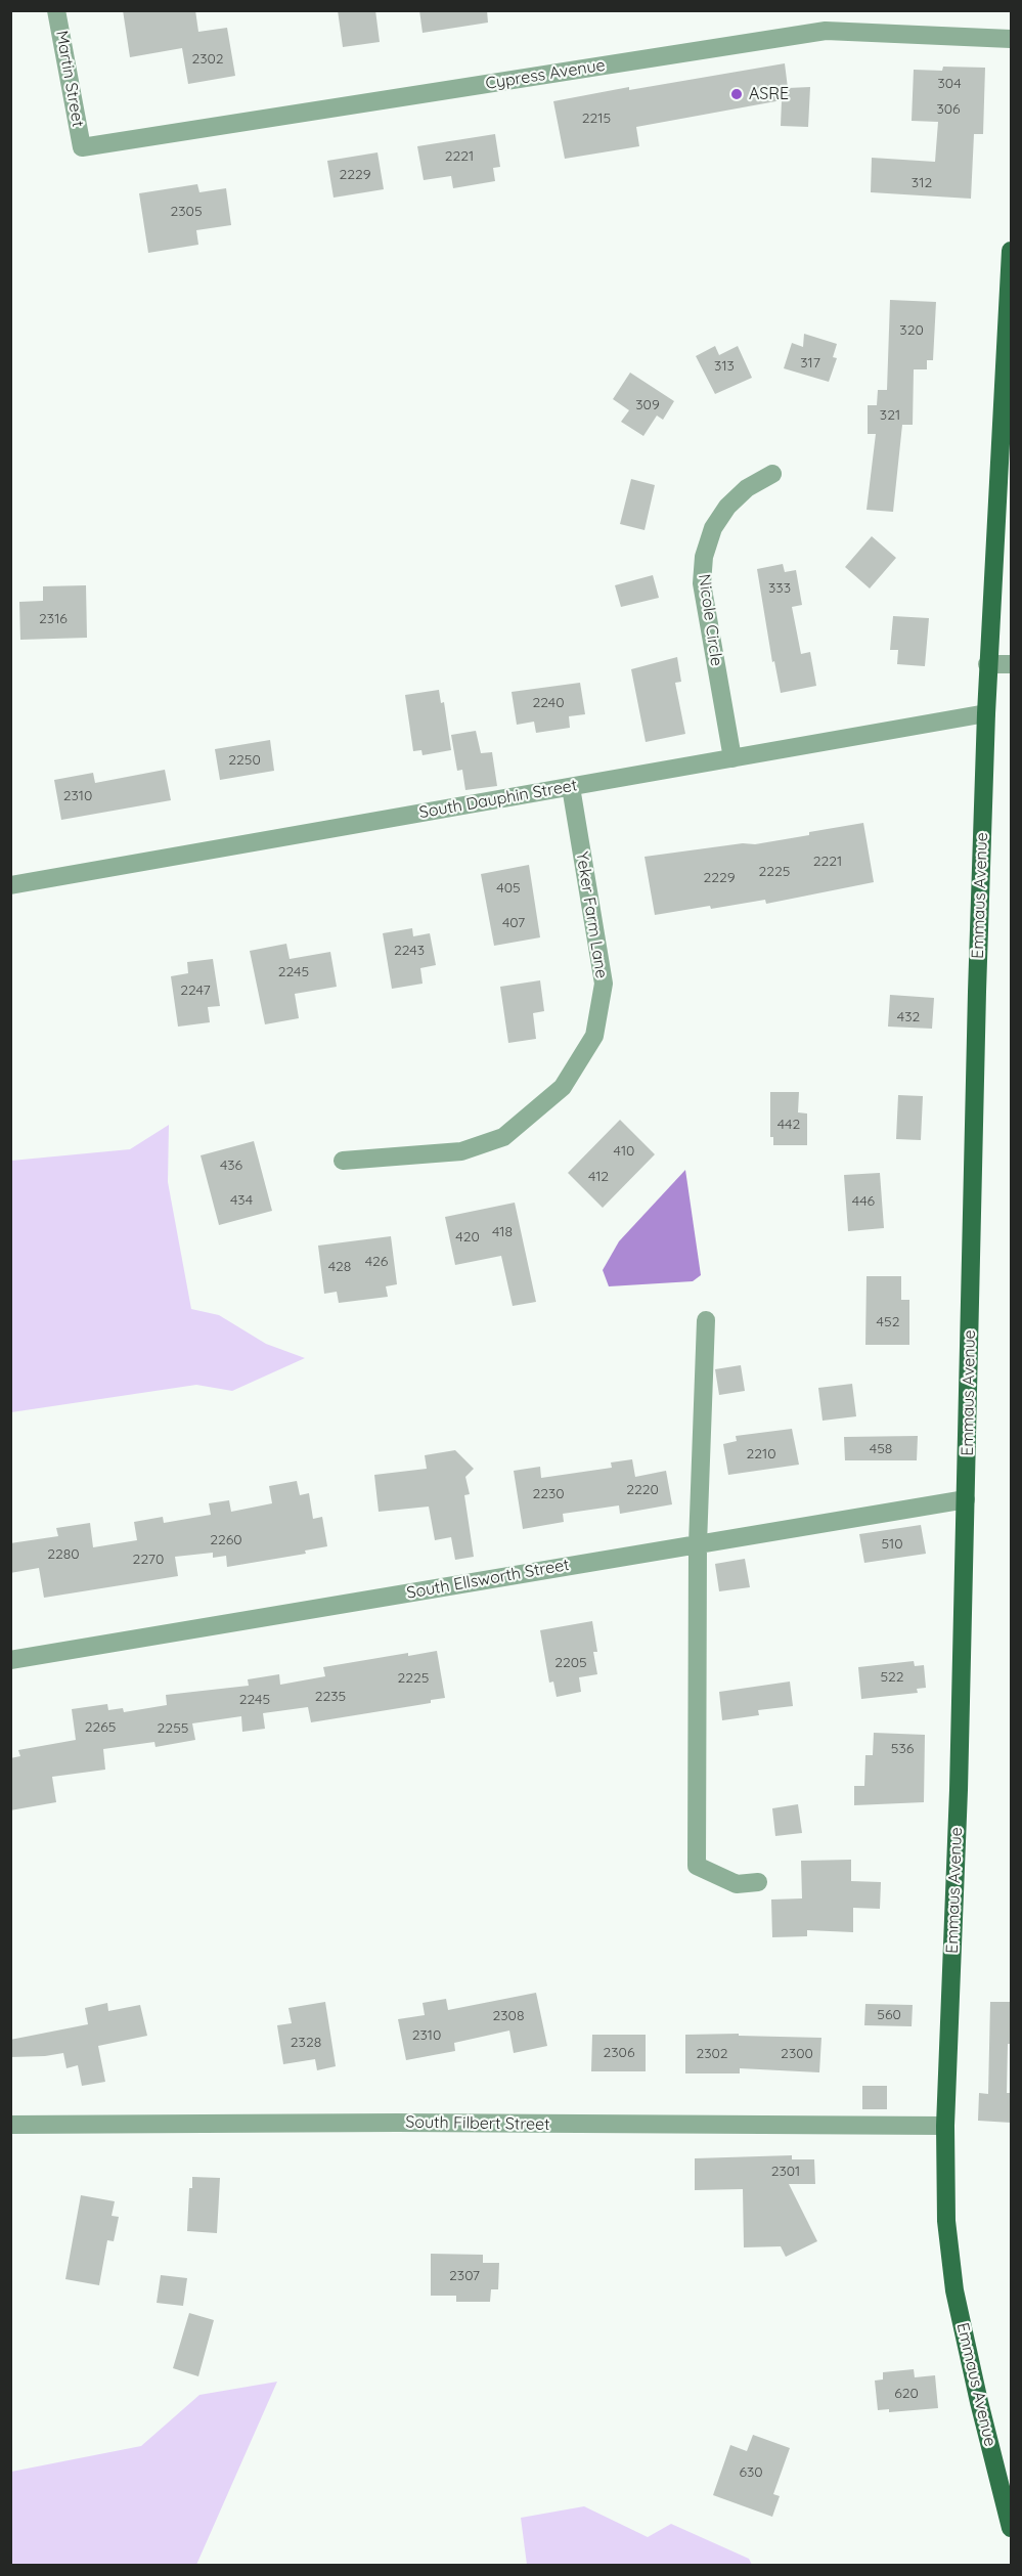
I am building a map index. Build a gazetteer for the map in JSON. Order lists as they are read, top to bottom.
{
  "streets": {
    "main road": ["Emmaus Avenue"],
    "street": [
      "Cypress Avenue",
      "Martin Street",
      "Nicole Circle",
      "South Dauphin Street",
      "Yeker Farm Lane",
      "South Ellsworth Street",
      "South Filbert Street"
    ]
  },
  "crossings": [
    ["Cypress Avenue", "Martin Street"],
    ["Nicole Circle", "South Dauphin Street"],
    ["South Dauphin Street", "Emmaus Avenue"],
    ["South Dauphin Street", "Yeker Farm Lane"],
    ["Emmaus Avenue", "South Ellsworth Street"],
    ["Emmaus Avenue", "South Filbert Street"]
  ],
  "places": ["ASRE"],
  "house_numbers": [
    "2302",
    "304",
    "306",
    "2215",
    "2221",
    "2229",
    "312",
    "2305",
    "320",
    "317",
    "313",
    "309",
    "321",
    "333",
    "2316",
    "2240",
    "2250",
    "2310",
    "2221",
    "2225",
    "2229",
    "405",
    "407",
    "2243",
    "2245",
    "2247",
    "432",
    "442",
    "410",
    "436",
    "412",
    "434",
    "446",
    "418",
    "420",
    "426",
    "428",
    "452",
    "458",
    "2210",
    "2220",
    "2230",
    "2260",
    "510",
    "2280",
    "2270",
    "2205",
    "522",
    "2225",
    "2235",
    "2245",
    "2265",
    "2255",
    "536",
    "560",
    "2308",
    "2310",
    "2328",
    "2306",
    "2302",
    "2300",
    "2301",
    "2307",
    "620",
    "630"
  ]
}
